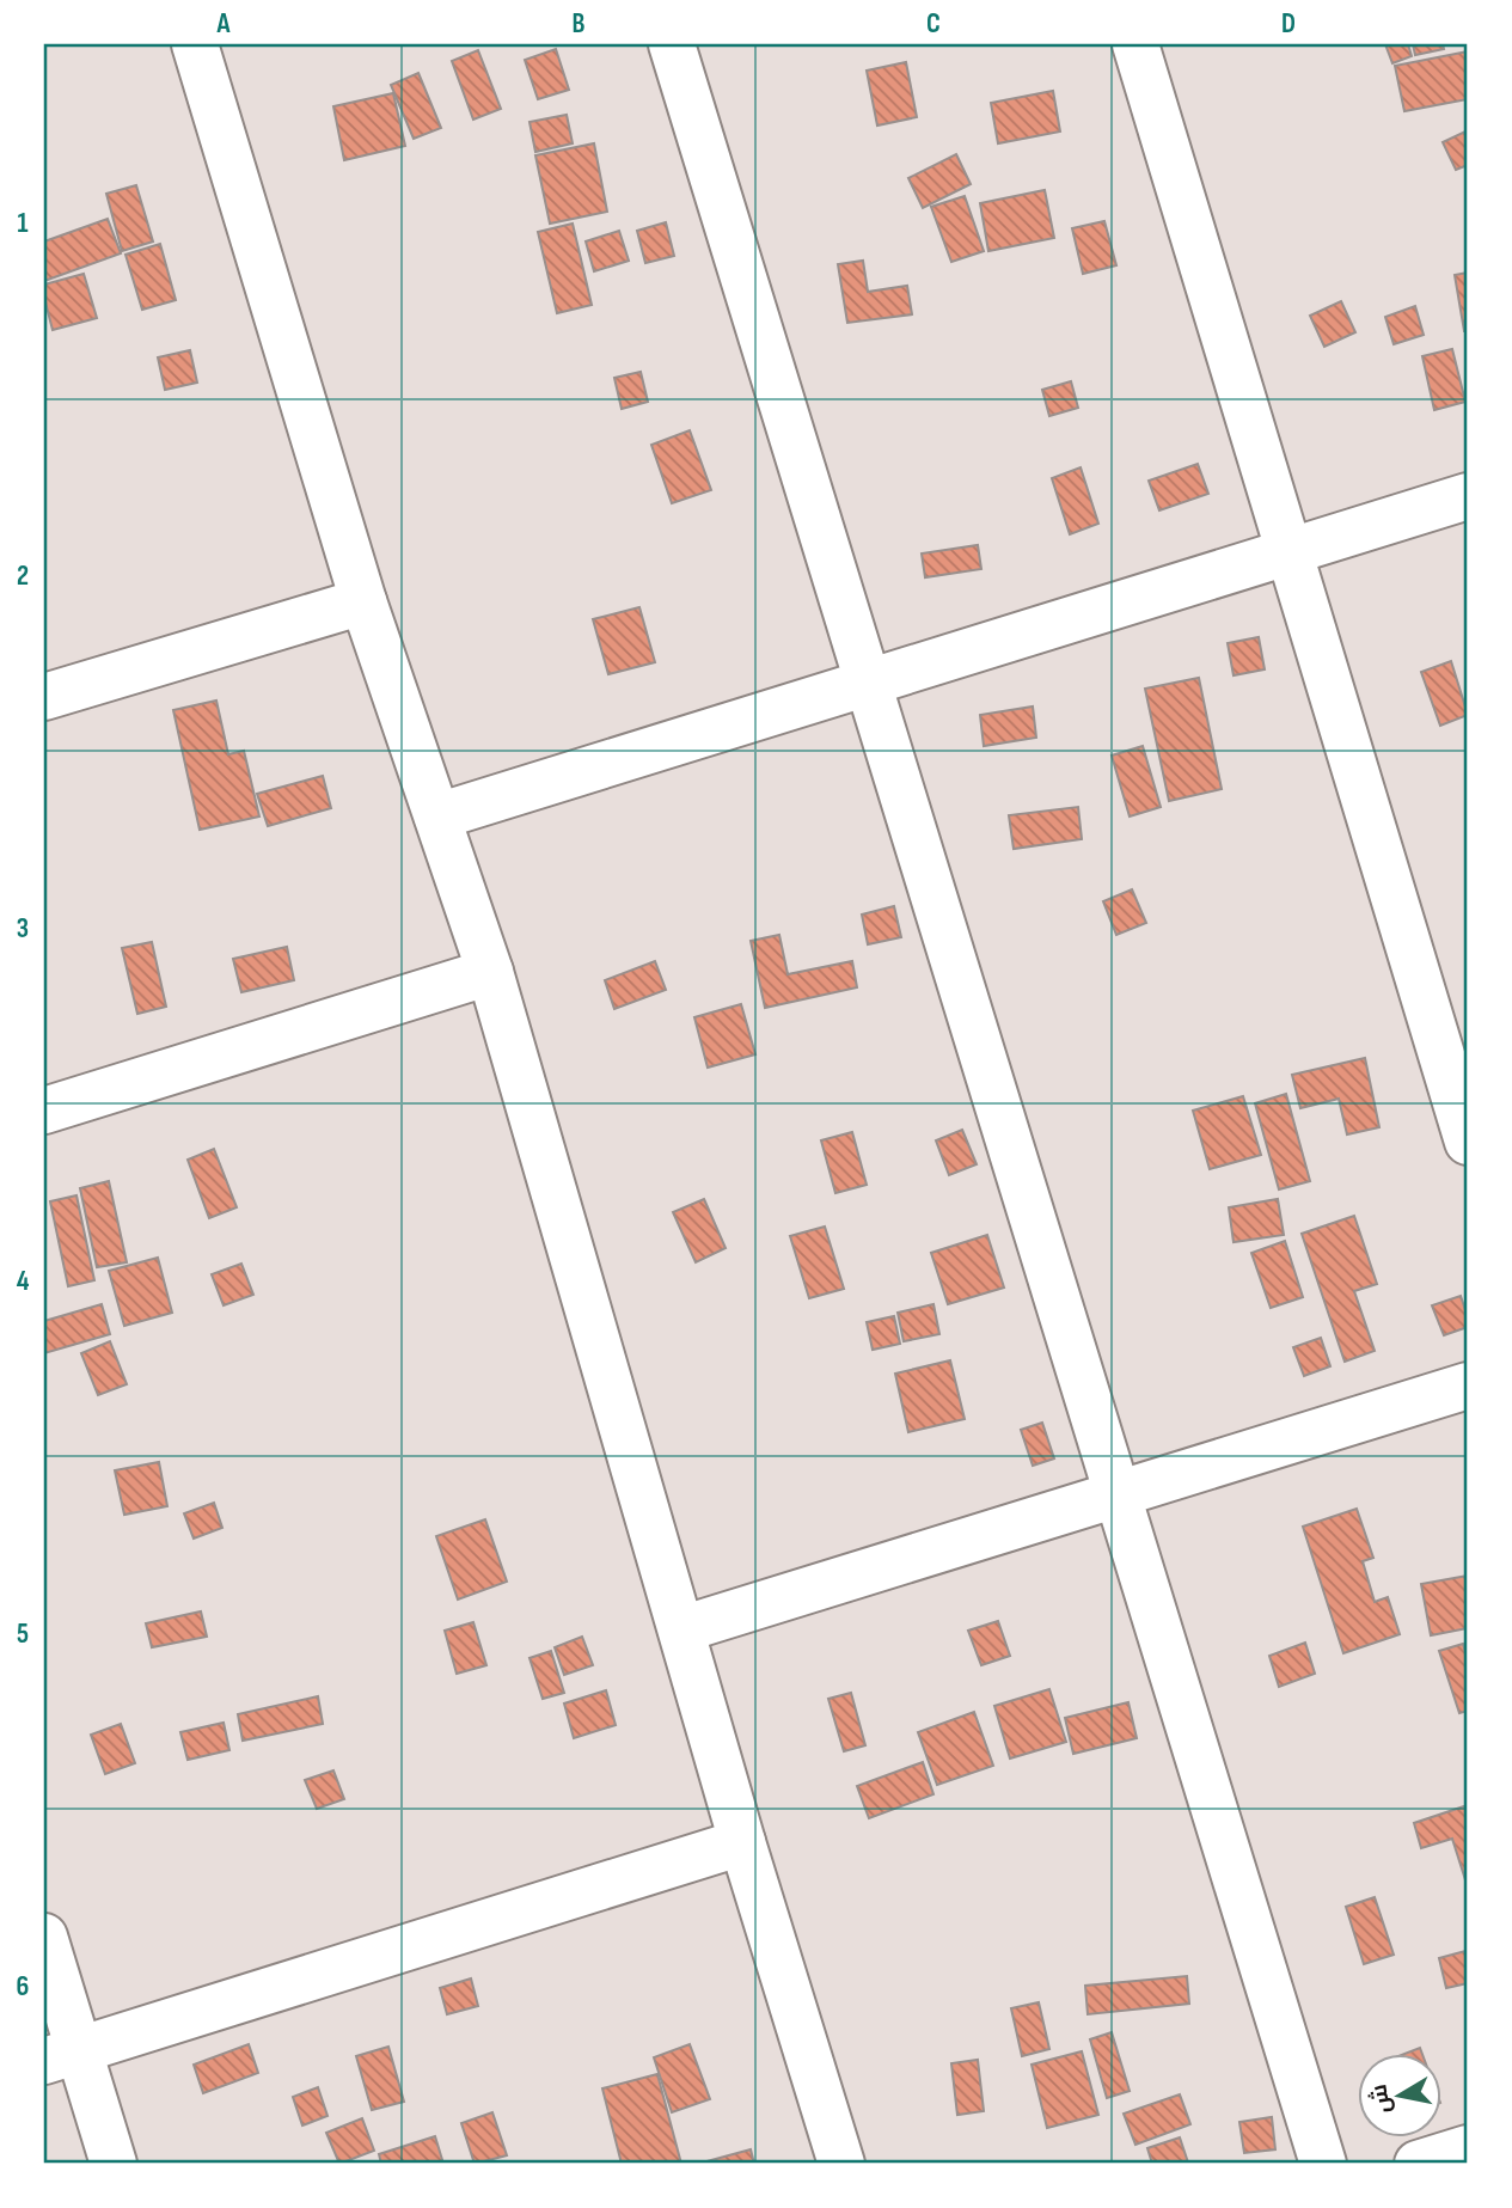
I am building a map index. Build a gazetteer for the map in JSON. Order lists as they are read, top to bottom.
{
  "north": "left",
  "grid": {
    "columns": [
      "A",
      "B",
      "C",
      "D"
    ],
    "rows": [
      "1",
      "2",
      "3",
      "4",
      "5",
      "6"
    ]
  }
}
